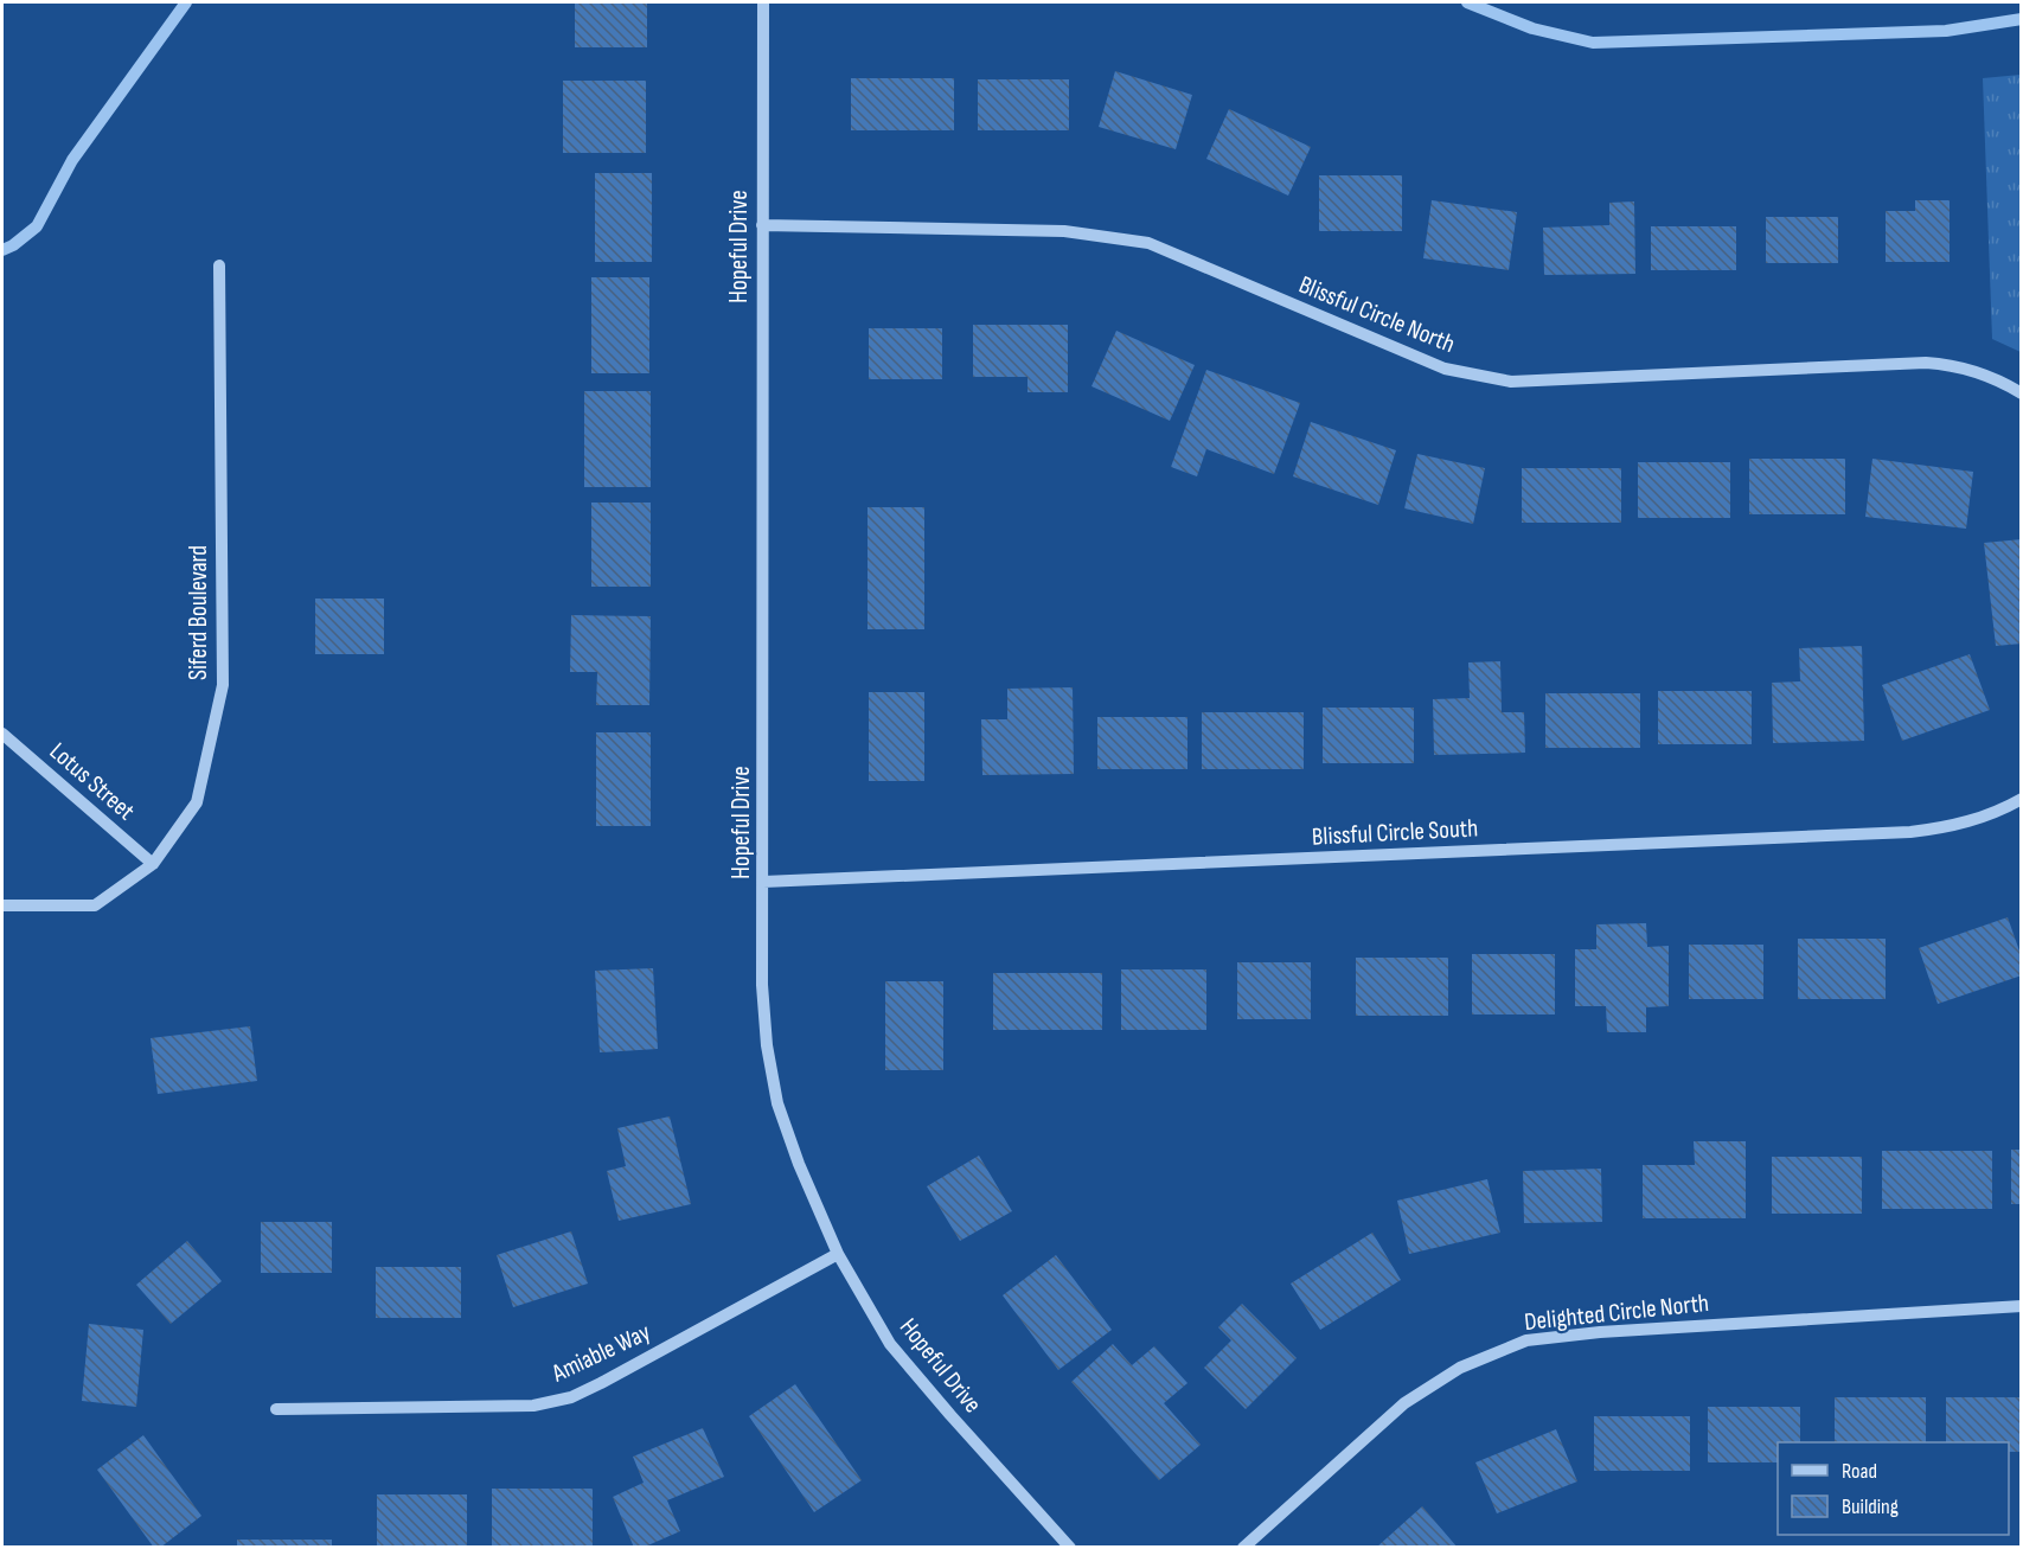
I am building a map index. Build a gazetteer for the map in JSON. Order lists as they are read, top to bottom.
{
  "streets": {
    "street": [
      "Hopeful Drive",
      "Blissful Circle North",
      "Siferd Boulevard",
      "Lotus Street",
      "Blissful Circle South",
      "Delighted Circle North",
      "Amiable Way"
    ]
  },
  "crossings": [
    ["Hopeful Drive", "Blissful Circle North"],
    ["Hopeful Drive", "Blissful Circle South"],
    ["Hopeful Drive", "Amiable Way"],
    ["Siferd Boulevard", "Lotus Street"]
  ],
  "legend": ["Road", "Building"]
}
